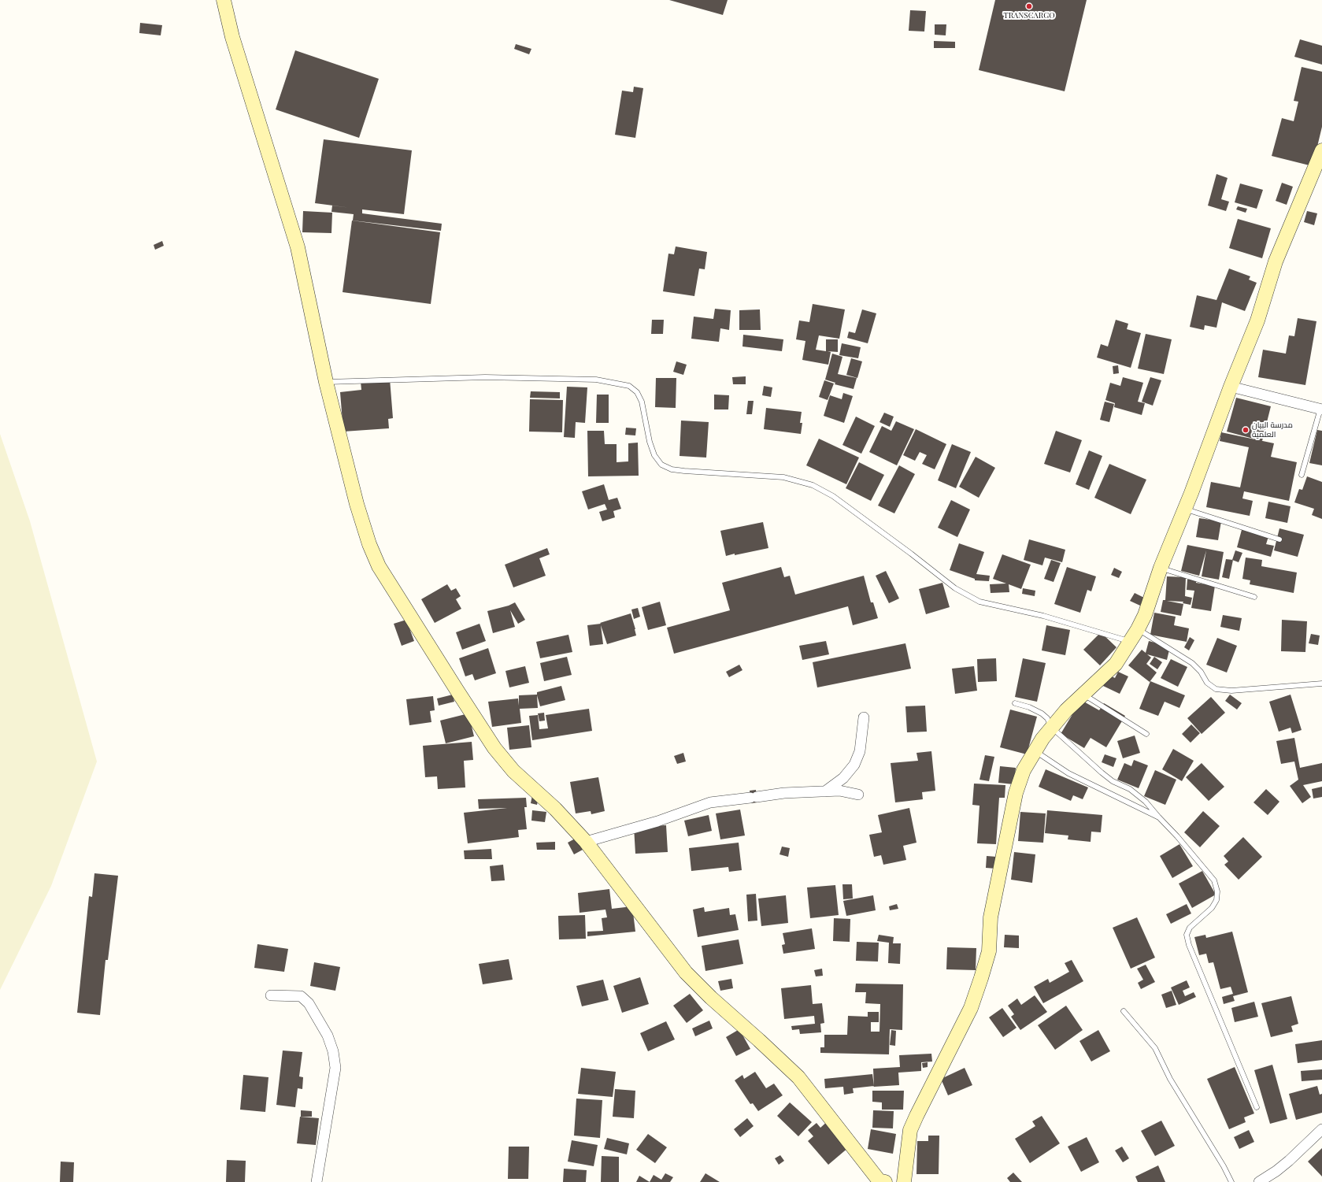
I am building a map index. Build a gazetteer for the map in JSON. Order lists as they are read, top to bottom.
{
  "places": ["TRANSCARGO", "مدرسة البيان العلمية"]
}
